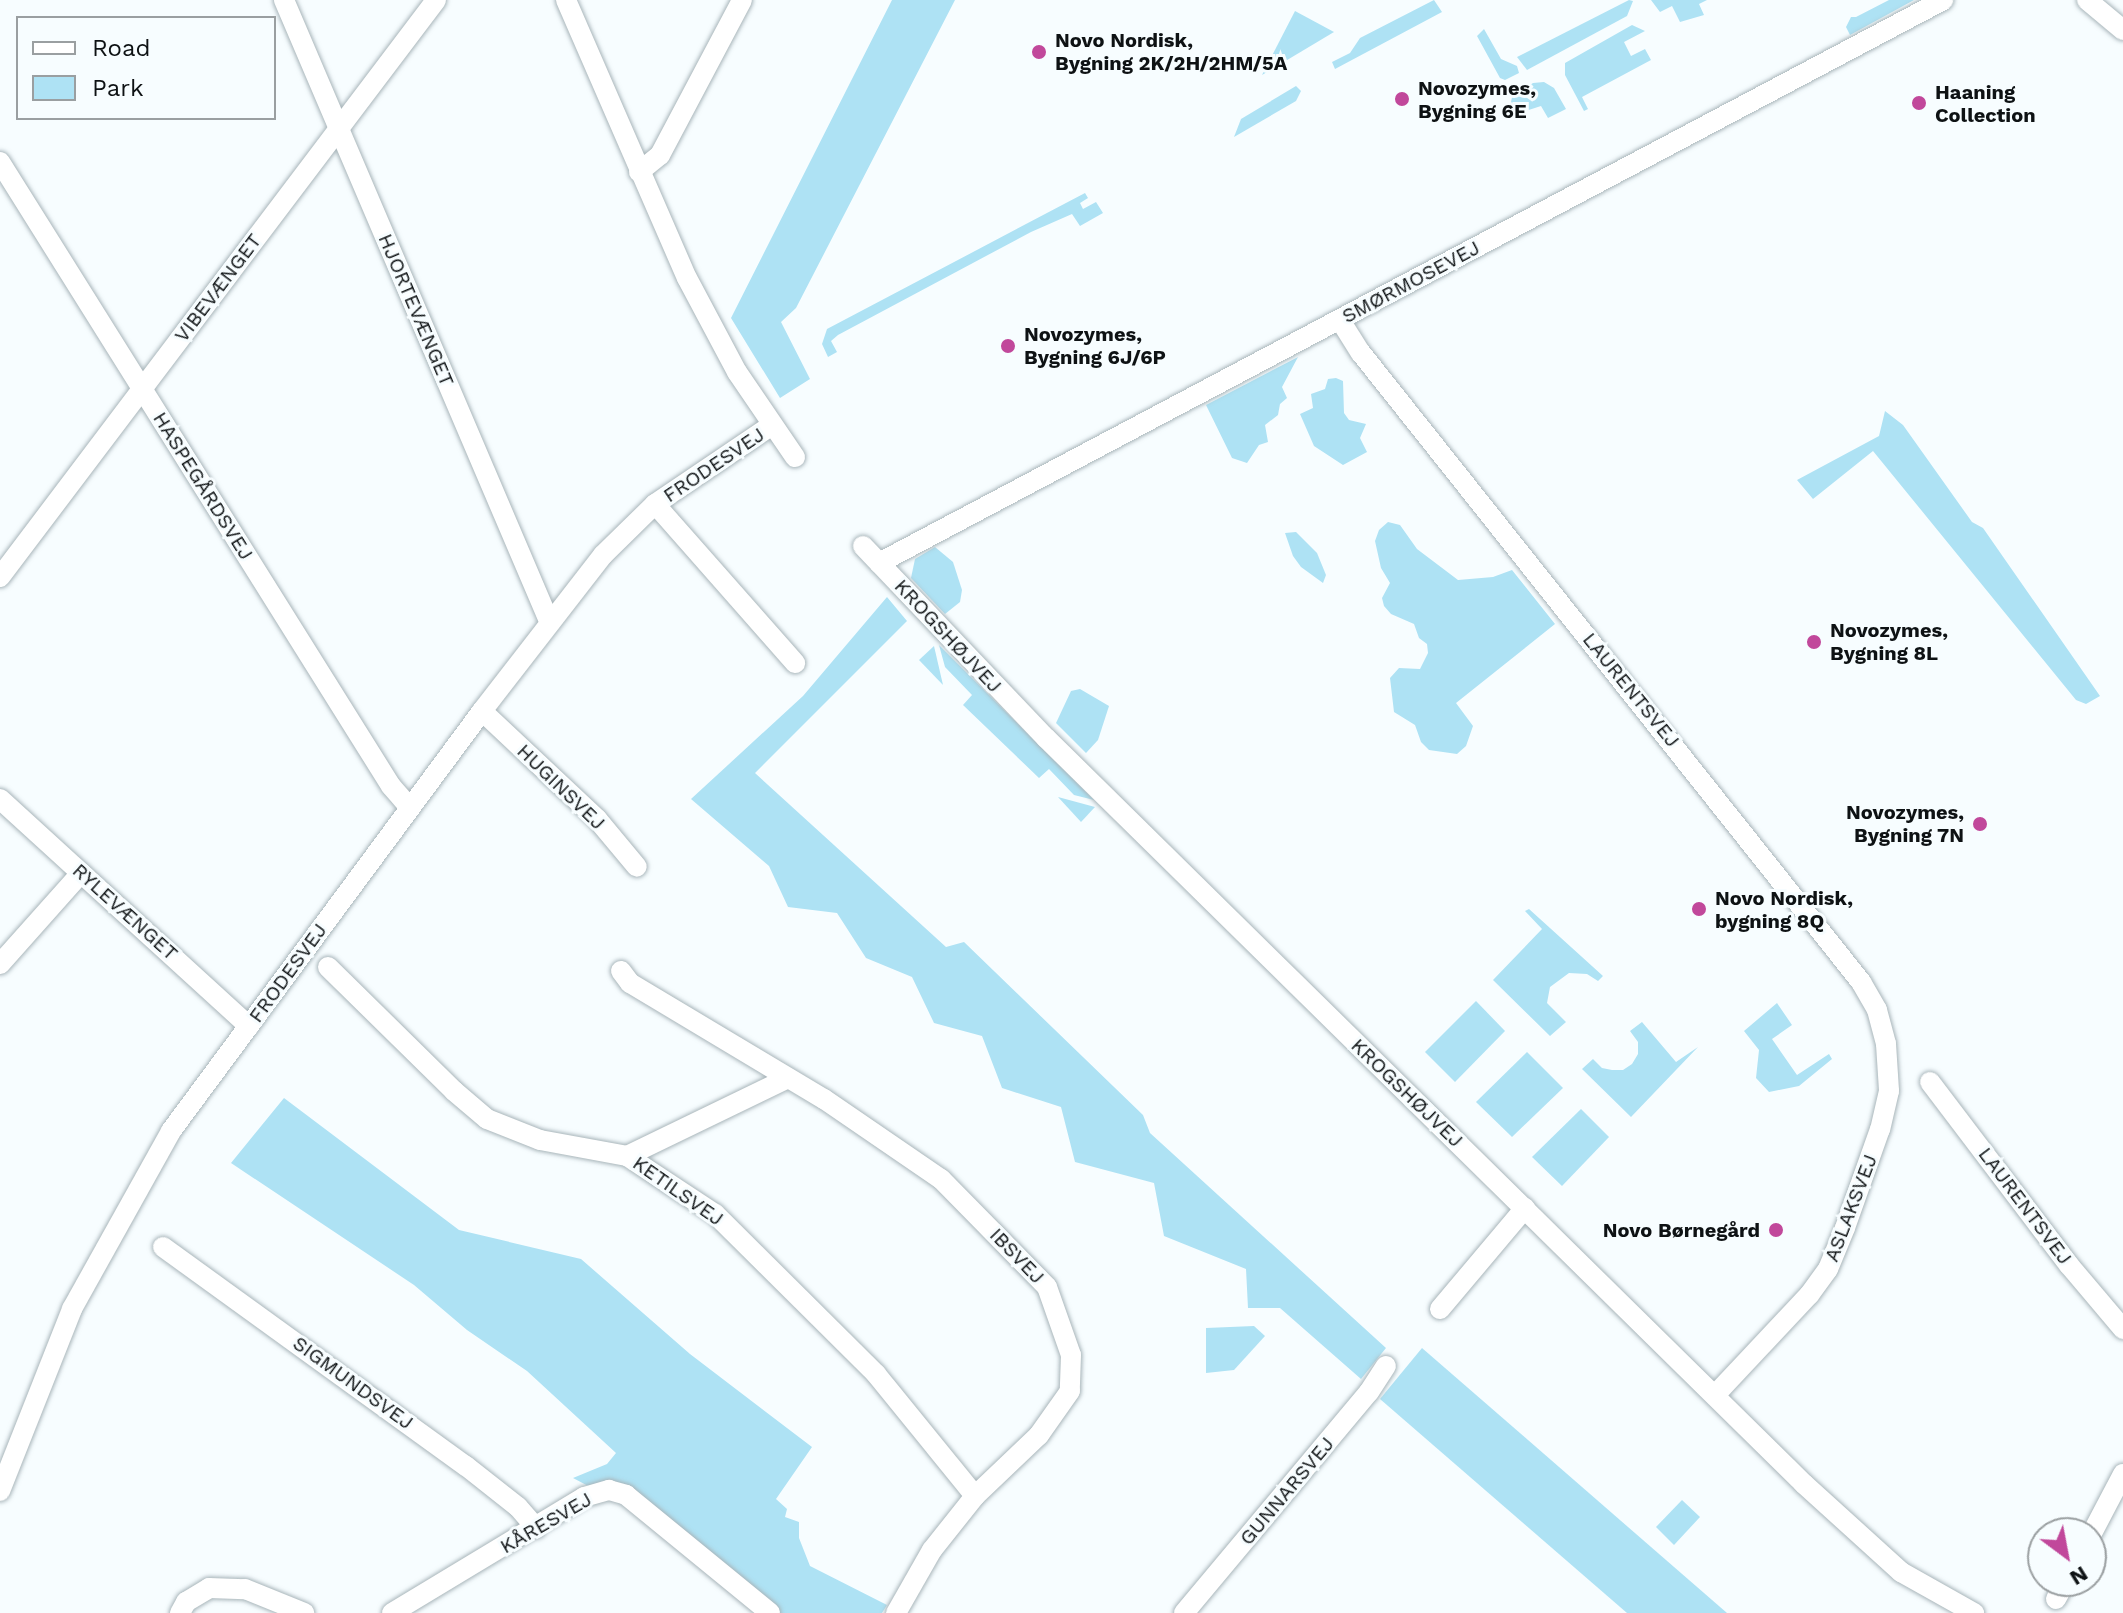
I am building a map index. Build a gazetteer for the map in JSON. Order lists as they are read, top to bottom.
{
  "streets": {
    "street": [
      "SMØRMOSEVEJ",
      "VIBEVÆNGET",
      "HJORTEVÆNGET",
      "FRODESVEJ",
      "HASPEGÅRDSVEJ",
      "KROGSHØJVEJ",
      "LAURENTSVEJ",
      "HUGINSVEJ",
      "RYLEVÆNGET",
      "KETILSVEJ",
      "ASLAKSVEJ",
      "IBSVEJ",
      "SIGMUNDSVEJ",
      "GUNNARSVEJ",
      "KÅRESVEJ"
    ]
  },
  "crossings": [
    ["SMØRMOSEVEJ", "KROGSHØJVEJ"],
    ["SMØRMOSEVEJ", "LAURENTSVEJ"],
    ["VIBEVÆNGET", "HJORTEVÆNGET"],
    ["VIBEVÆNGET", "HASPEGÅRDSVEJ"],
    ["HJORTEVÆNGET", "FRODESVEJ"],
    ["FRODESVEJ", "HASPEGÅRDSVEJ"],
    ["FRODESVEJ", "HUGINSVEJ"],
    ["FRODESVEJ", "RYLEVÆNGET"],
    ["KROGSHØJVEJ", "ASLAKSVEJ"],
    ["LAURENTSVEJ", "ASLAKSVEJ"],
    ["KETILSVEJ", "IBSVEJ"],
    ["SIGMUNDSVEJ", "KÅRESVEJ"]
  ],
  "places": [
    "Novo Nordisk, Bygning 2K/2H/2HM/5A",
    "Novozymes, Bygning 6E",
    "Haaning Collection",
    "Novozymes, Bygning 6J/6P",
    "Novozymes, Bygning 8L",
    "Novozymes, Bygning 7N",
    "Novo Nordisk, bygning 8Q",
    "Novo Børnegård"
  ],
  "legend": ["Road", "Park"],
  "north": "bottom right"
}
